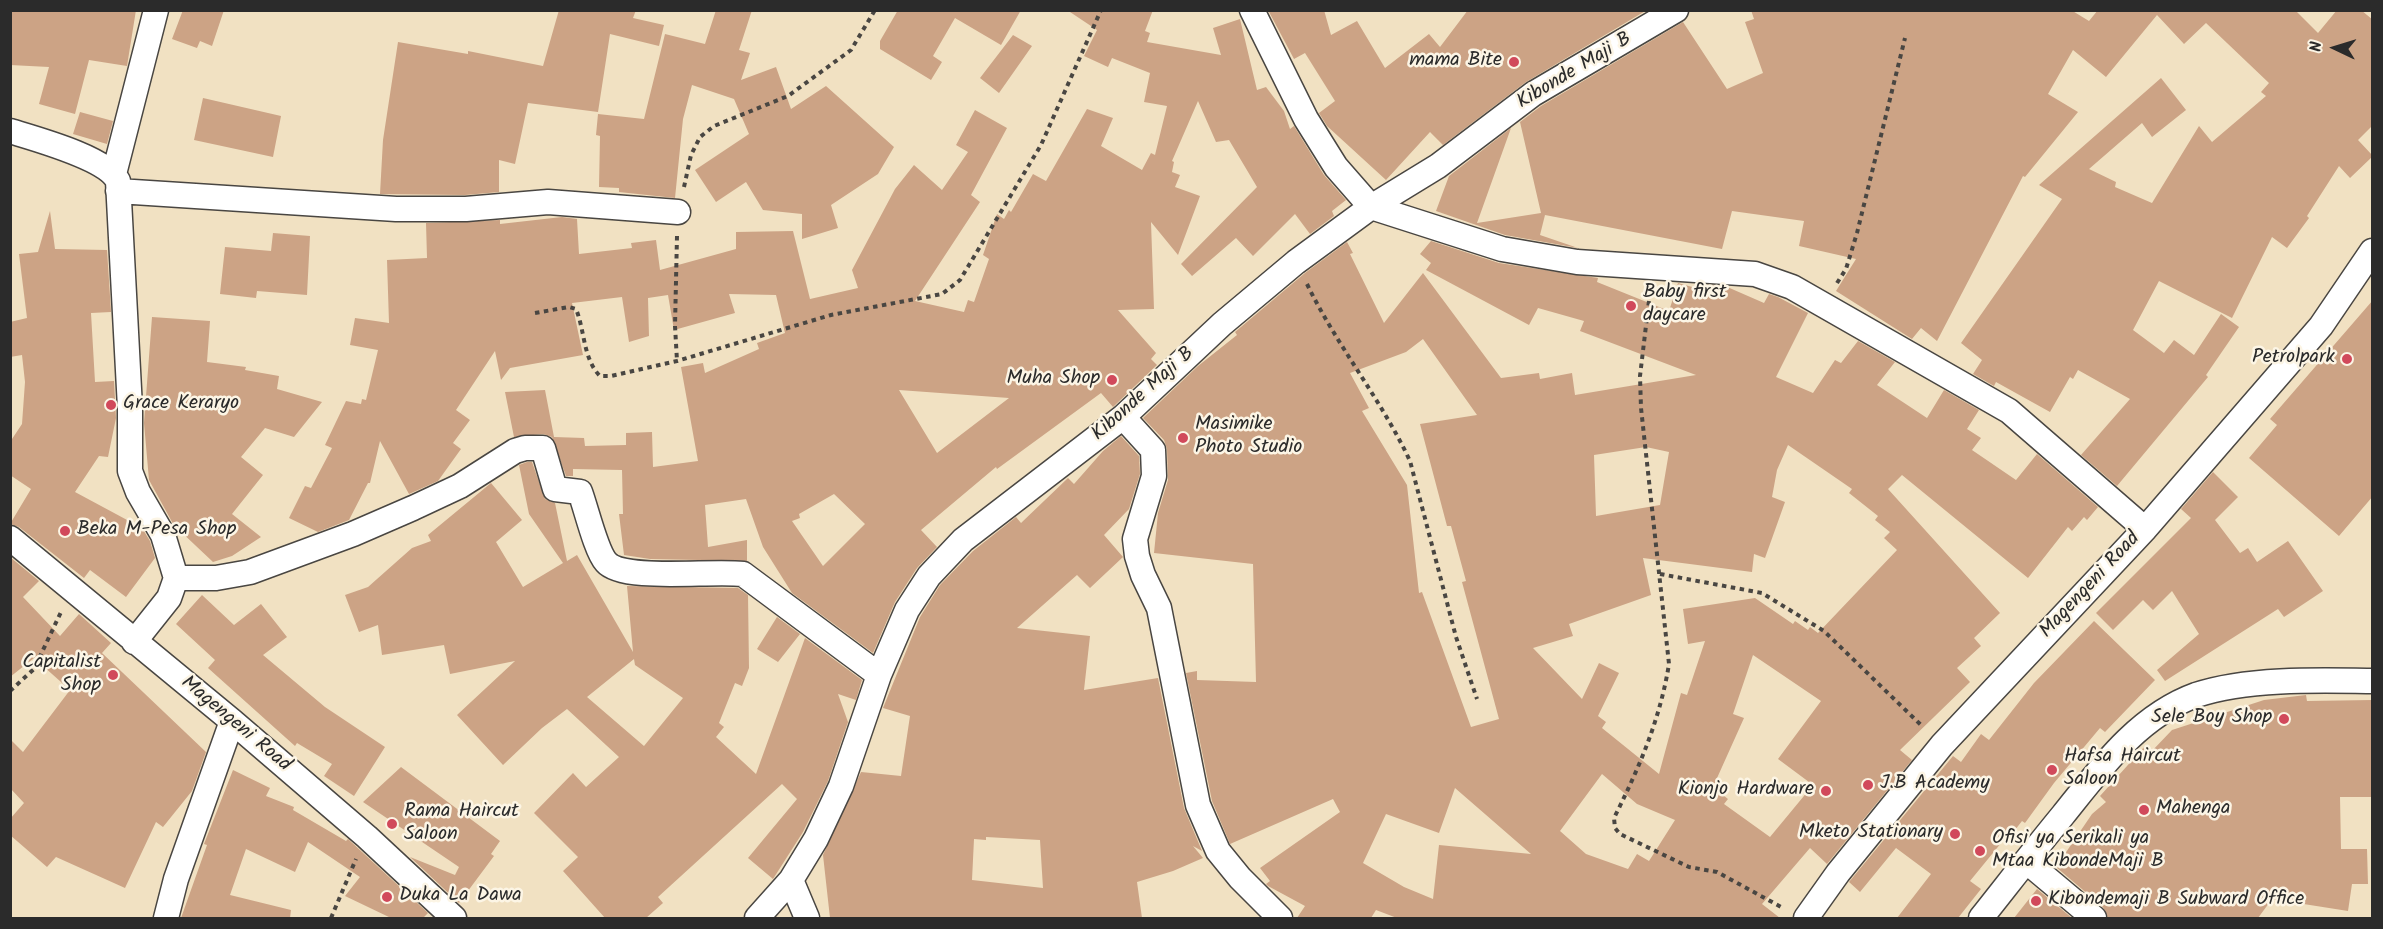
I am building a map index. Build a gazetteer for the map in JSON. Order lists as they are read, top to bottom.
{
  "streets": {
    "street": ["Kibonde Maji B", "Magengeni Road"]
  },
  "places": [
    "mama Bite",
    "Baby first daycare",
    "Petrolpark",
    "Muha Shop",
    "Grace Keraryo",
    "Masimike Photo Studio",
    "Beka M-Pesa Shop",
    "Capitalist Shop",
    "Sele Boy Shop",
    "Hafsa Haircut Saloon",
    "J.B Academy",
    "Kionjo Hardware",
    "Mahenga",
    "Rama Haircut Saloon",
    "Mketo Stationary",
    "Ofisi ya Serikali ya Mtaa KibondeMaji B",
    "Duka La Dawa",
    "Kibondemaji B Subward Office"
  ],
  "north": "left"
}
